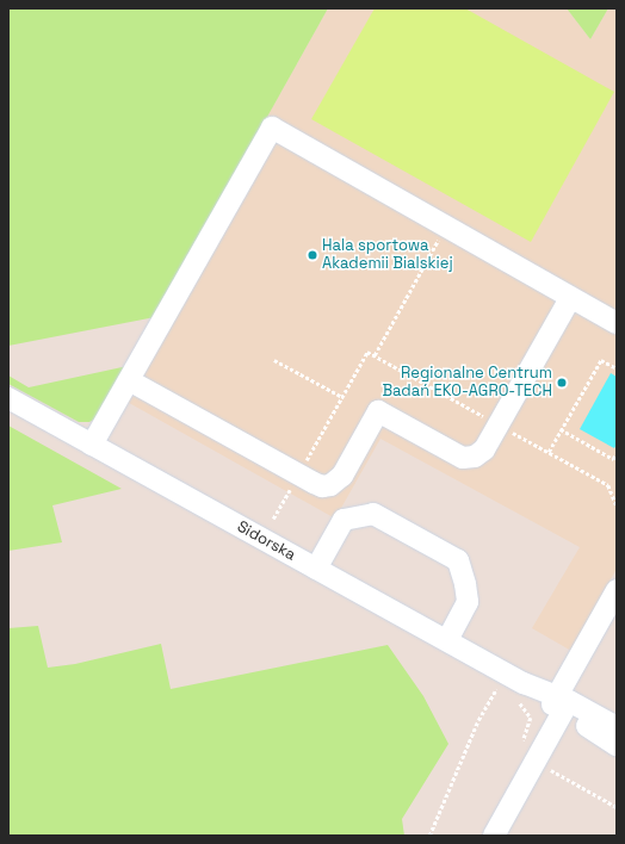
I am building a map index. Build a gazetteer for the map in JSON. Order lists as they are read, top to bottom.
{
  "streets": {
    "street": ["Sidorska"]
  },
  "places": ["Hala sportowa Akademii Bialskiej", "Regionalne Centrum Badań EKO-AGRO-TECH"]
}
